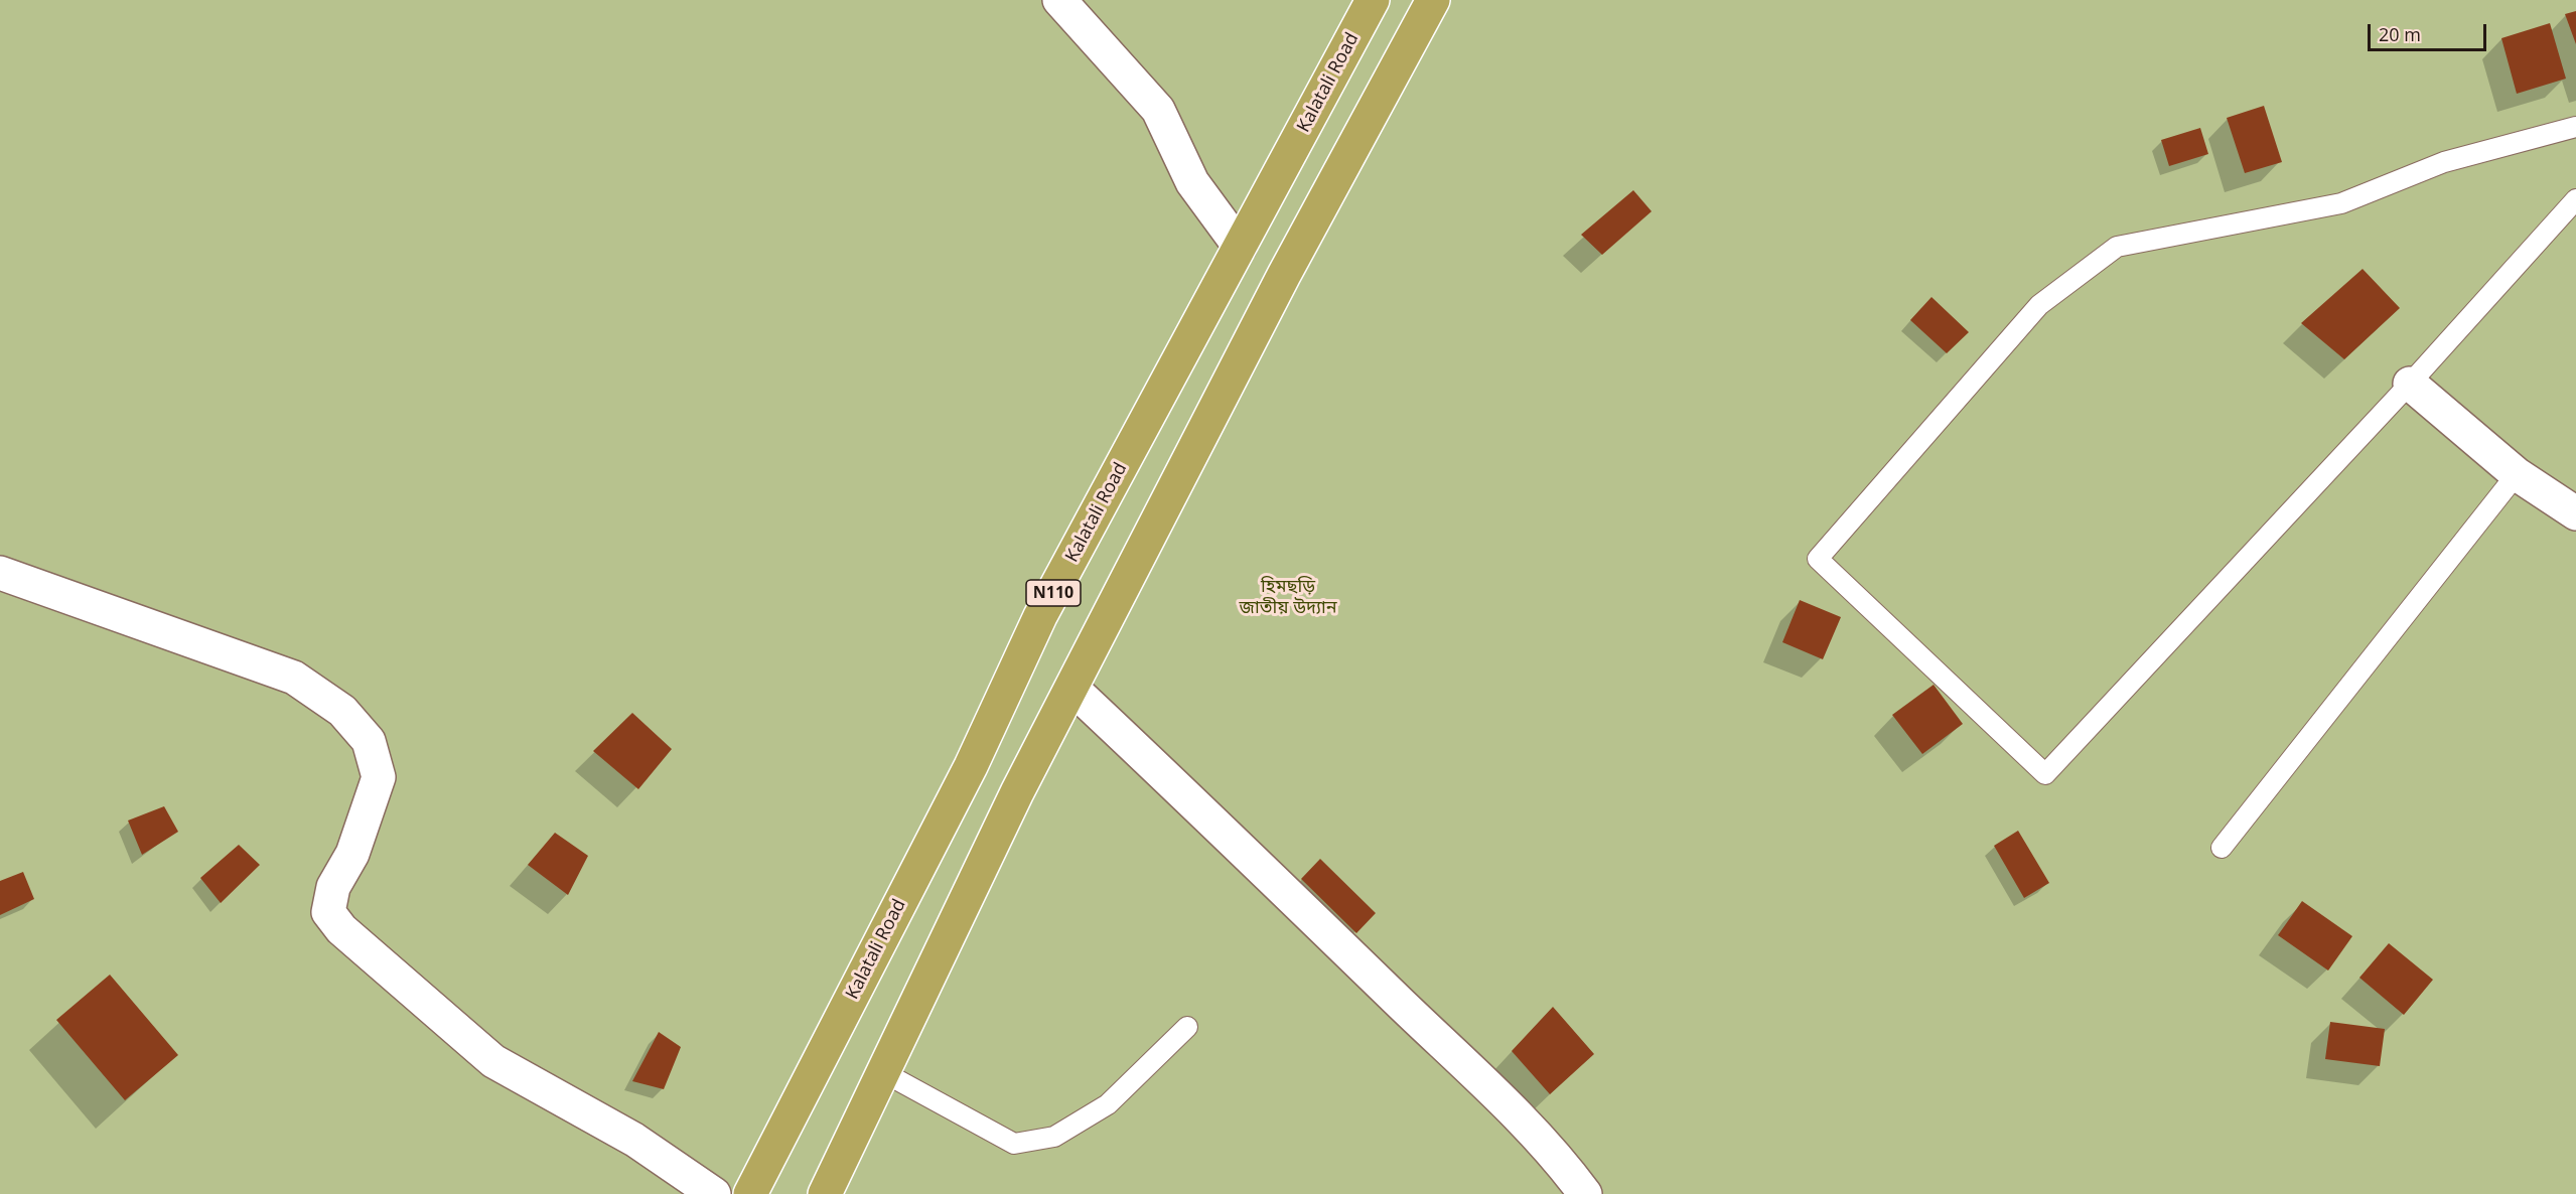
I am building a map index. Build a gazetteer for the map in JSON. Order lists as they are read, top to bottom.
{
  "streets": {
    "highway": ["Kalatali Road", "N110"]
  },
  "parks": ["হিমছড়ি জাতীয় উদ্যান"],
  "scale_bar": "20 m"
}
